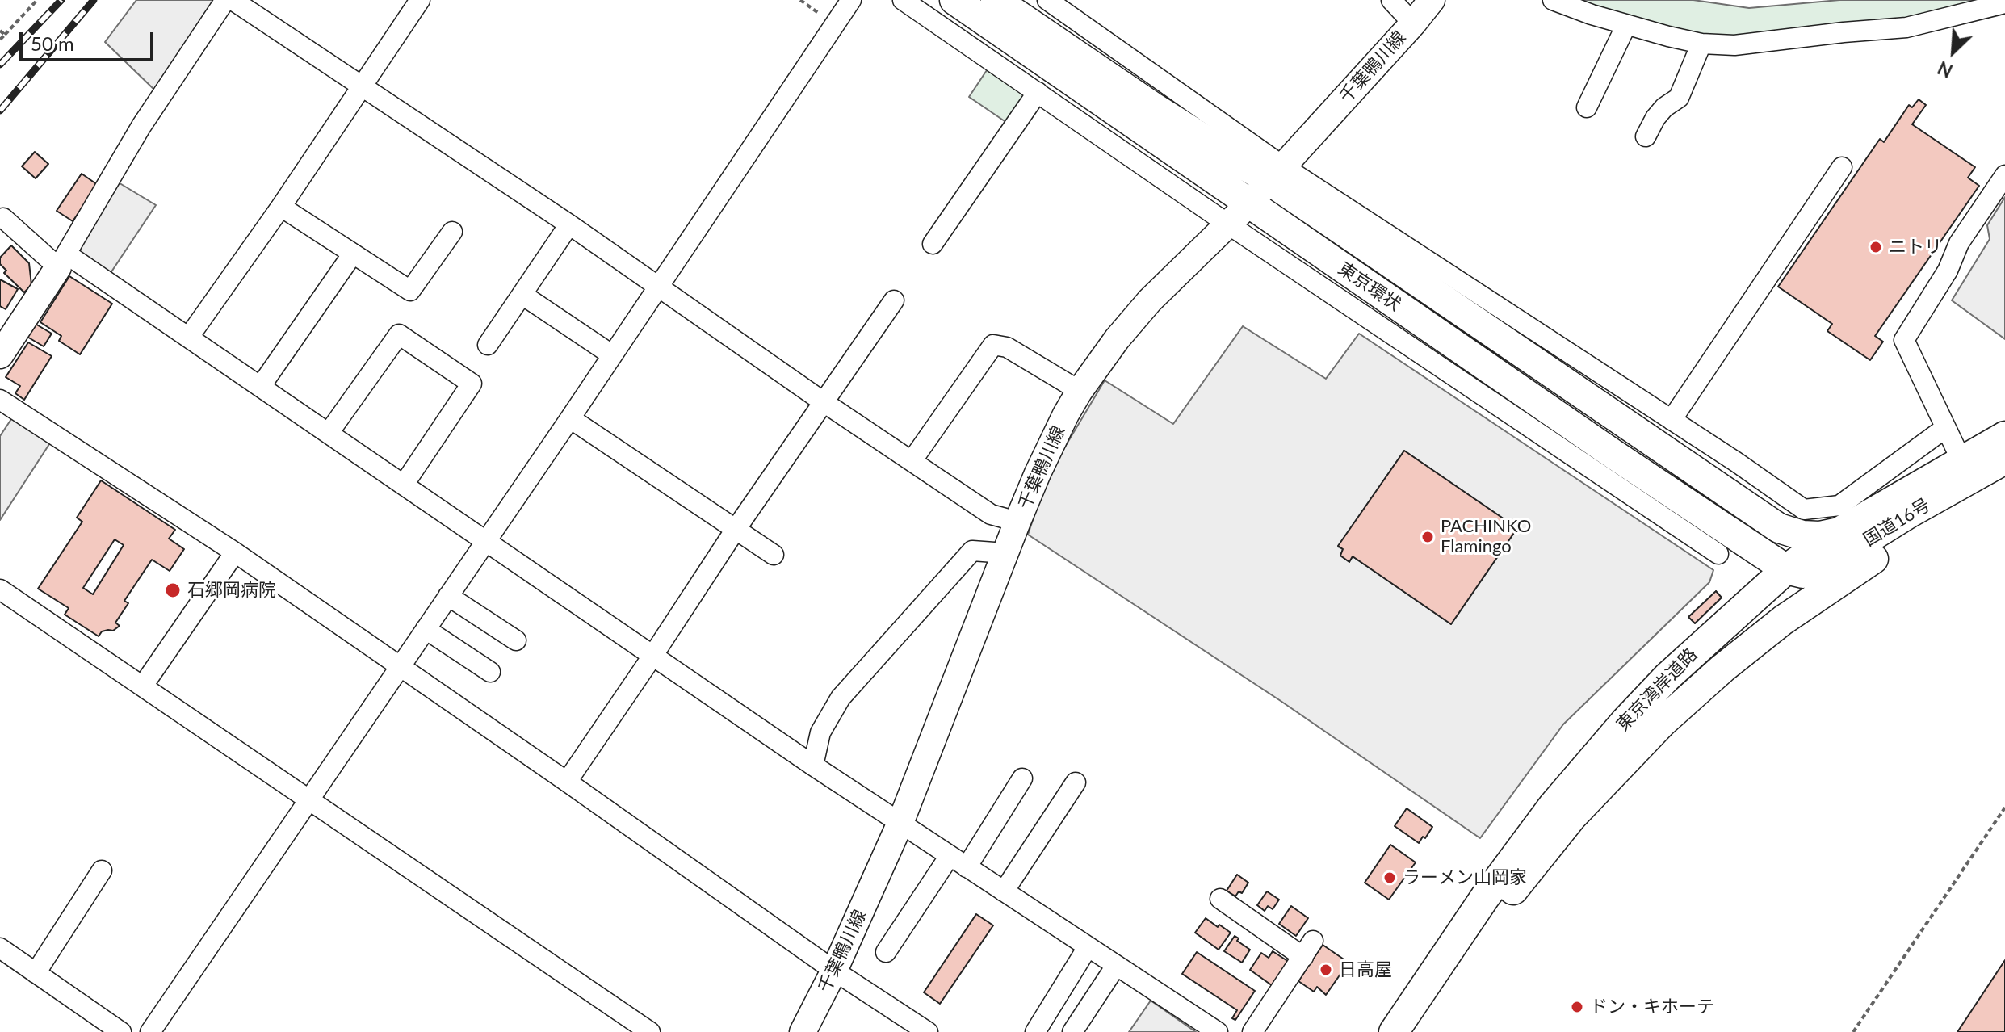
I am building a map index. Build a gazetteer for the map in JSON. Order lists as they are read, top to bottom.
{
  "streets": {
    "highway": ["東京環状", "国道16号", "東京湾岸道路"],
    "main road": ["千葉鴨川線"]
  },
  "crossings": [
    ["千葉鴨川線", "東京環状"],
    ["東京環状", "国道16号"],
    ["東京環状", "東京湾岸道路"],
    ["国道16号", "東京湾岸道路"]
  ],
  "places": [
    "ニトリ",
    "PACHINKO Flamingo",
    "石郷岡病院",
    "ラーメン山岡家",
    "日高屋",
    "ドン・キホーテ"
  ],
  "scale_bar": "50 m",
  "north": "bottom left"
}
